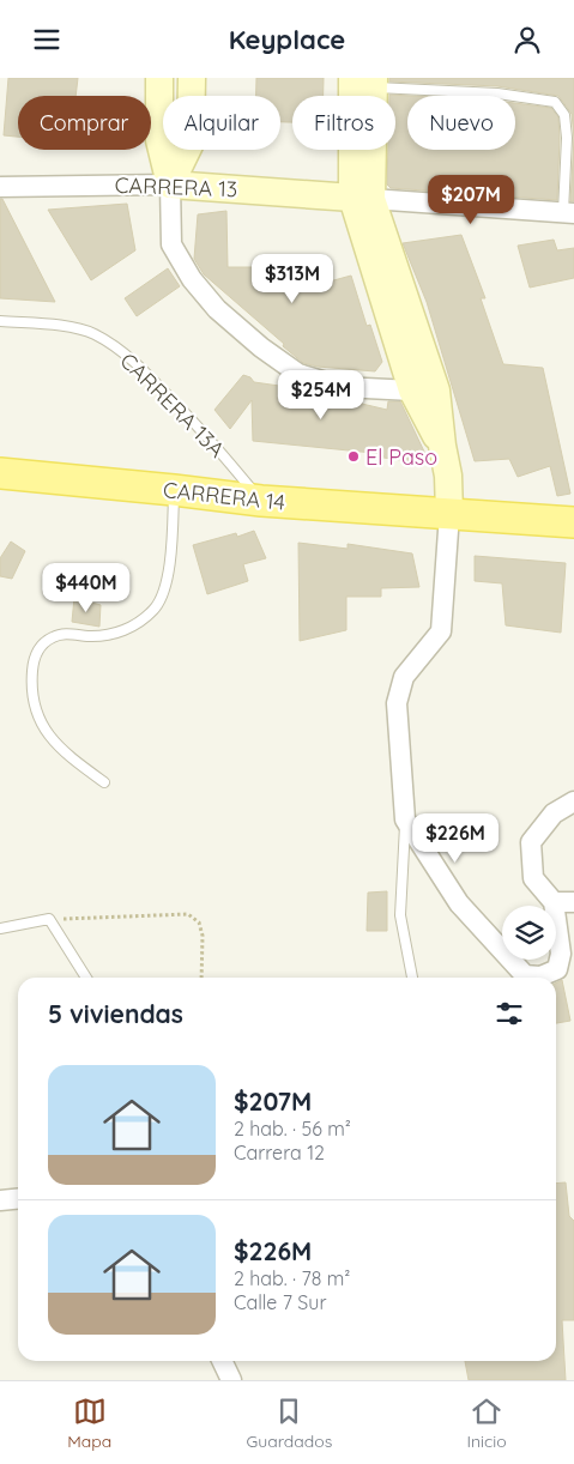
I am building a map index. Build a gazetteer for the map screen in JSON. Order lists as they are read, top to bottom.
{
  "streets": {
    "main road": ["CARRERA 13", "CARRERA 14"],
    "lane": ["CARRERA 13A"]
  },
  "crossings": [
    ["CARRERA 13A", "CARRERA 14"]
  ],
  "places": ["El Paso"],
  "page": {
    "header": "Keyplace",
    "chip": [
      "Comprar",
      "Alquilar",
      "Filtros",
      "Nuevo"
    ],
    "price": [
      "$207M",
      "$313M",
      "$254M",
      "$440M",
      "$226M"
    ],
    "heading": "5 viviendas",
    "list": [
      {
        "name": "$207M",
        "note": "2 hab. · 56 m² · Carrera 12"
      },
      {
        "name": "$226M",
        "note": "2 hab. · 78 m² · Calle 7 Sur"
      }
    ],
    "tabs": ["Mapa", "Guardados", "Inicio"]
  }
}
